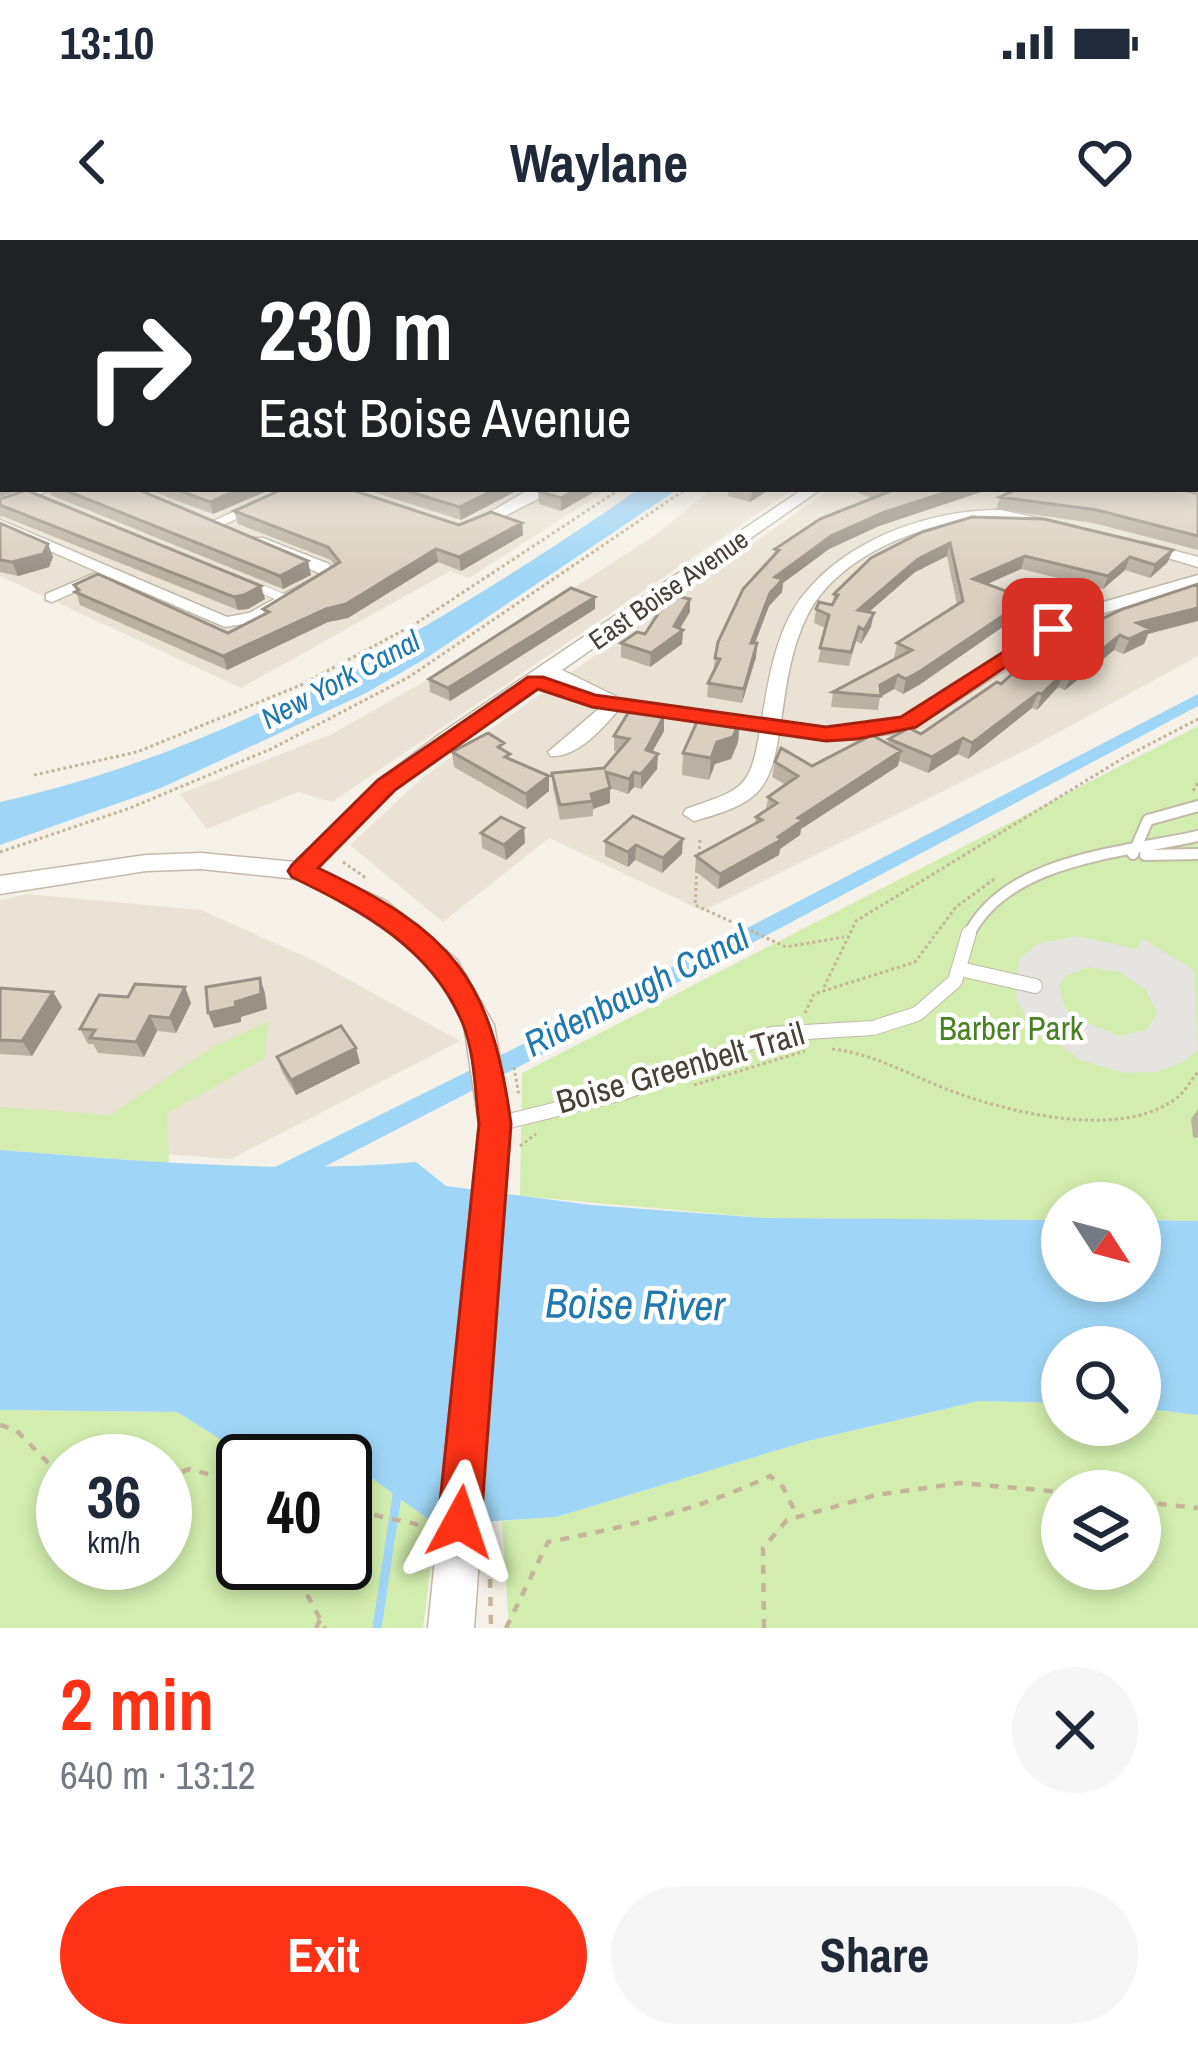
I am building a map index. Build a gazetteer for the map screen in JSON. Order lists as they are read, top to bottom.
{
  "streets": {
    "street": ["East Boise Avenue"],
    "path": ["Boise Greenbelt Trail"]
  },
  "water": ["New York Canal", "Ridenbaugh Canal", "Boise River"],
  "parks": ["Barber Park"],
  "north": "bottom right",
  "page": {
    "status": "13:10",
    "header": "Waylane",
    "turn": ["230 m", "East Boise Avenue"],
    "speed": "36 km/h",
    "limit": "40",
    "heading": ["2 min", "640 m · 13:12"],
    "buttons": ["Exit", "Share"]
  }
}
